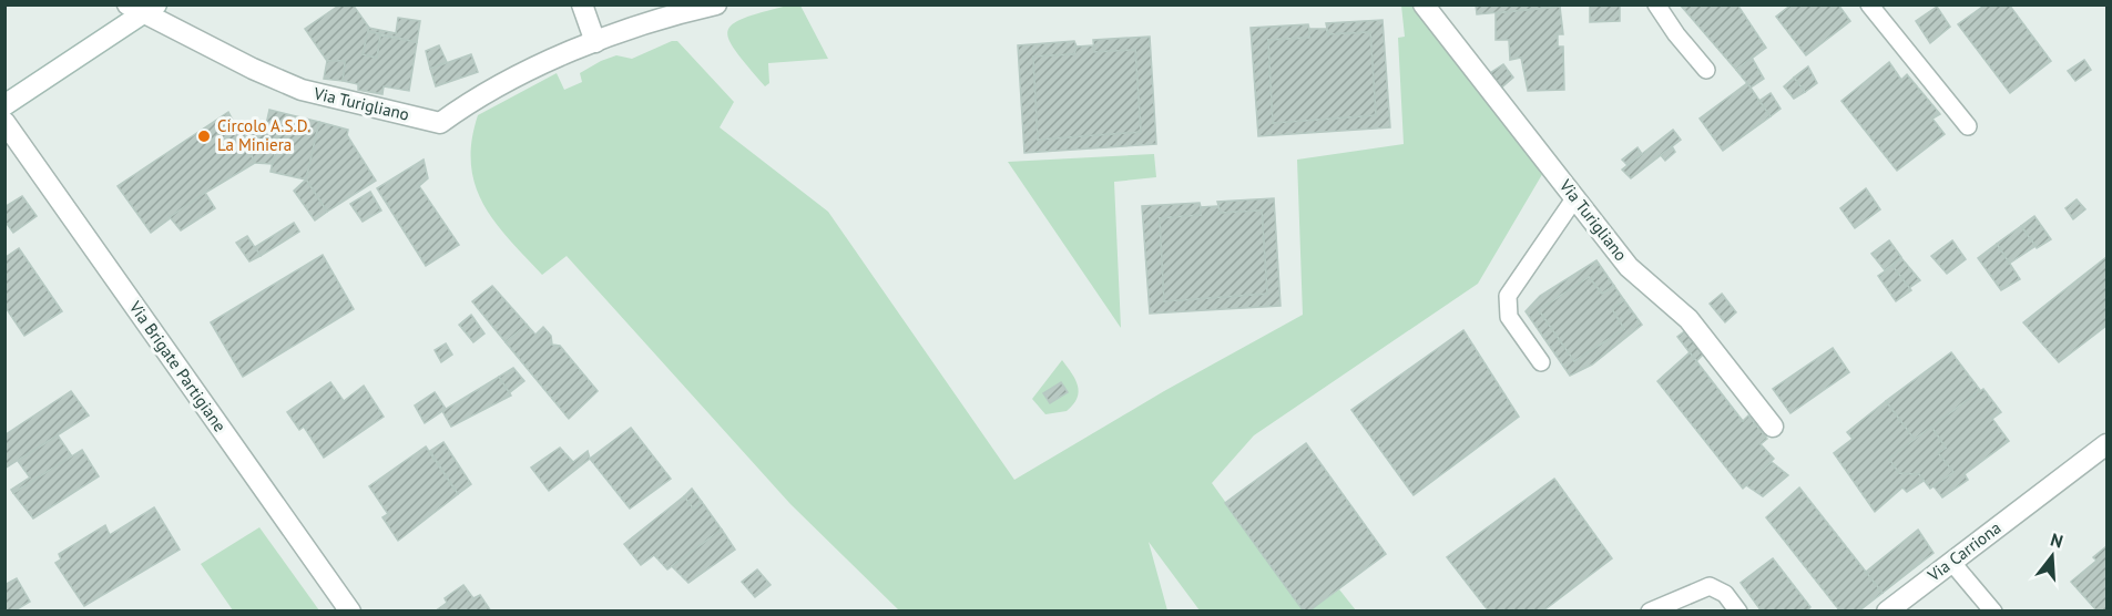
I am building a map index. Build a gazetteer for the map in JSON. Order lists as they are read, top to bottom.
{
  "streets": {
    "street": ["Via Turigliano", "Via Brigate Partigiane", "Via Carriona"]
  },
  "places": ["Circolo A.S.D. La Miniera"],
  "north": "top"
}
